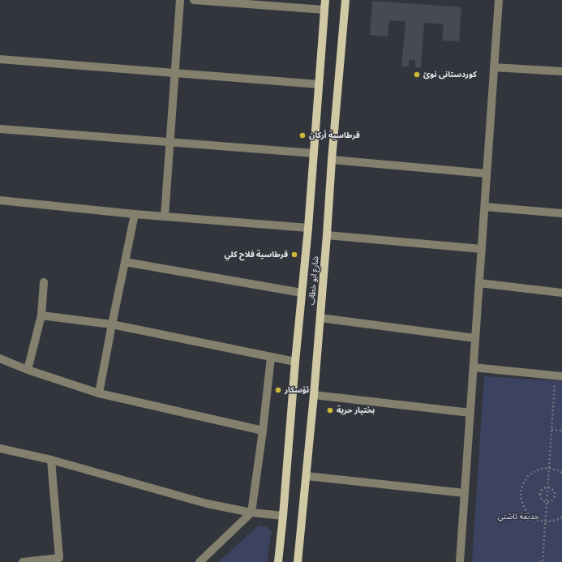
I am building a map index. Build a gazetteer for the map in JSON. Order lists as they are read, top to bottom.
{
  "streets": {
    "main road": ["شارع ابو خطاب"]
  },
  "parks": ["حديقة ئاشتي"],
  "places": [
    "کوردستانی نوێ",
    "قرطاسية أركان",
    "قرطاسية فلاح كلي",
    "ئۆسکار",
    "بختيار حرية"
  ]
}
